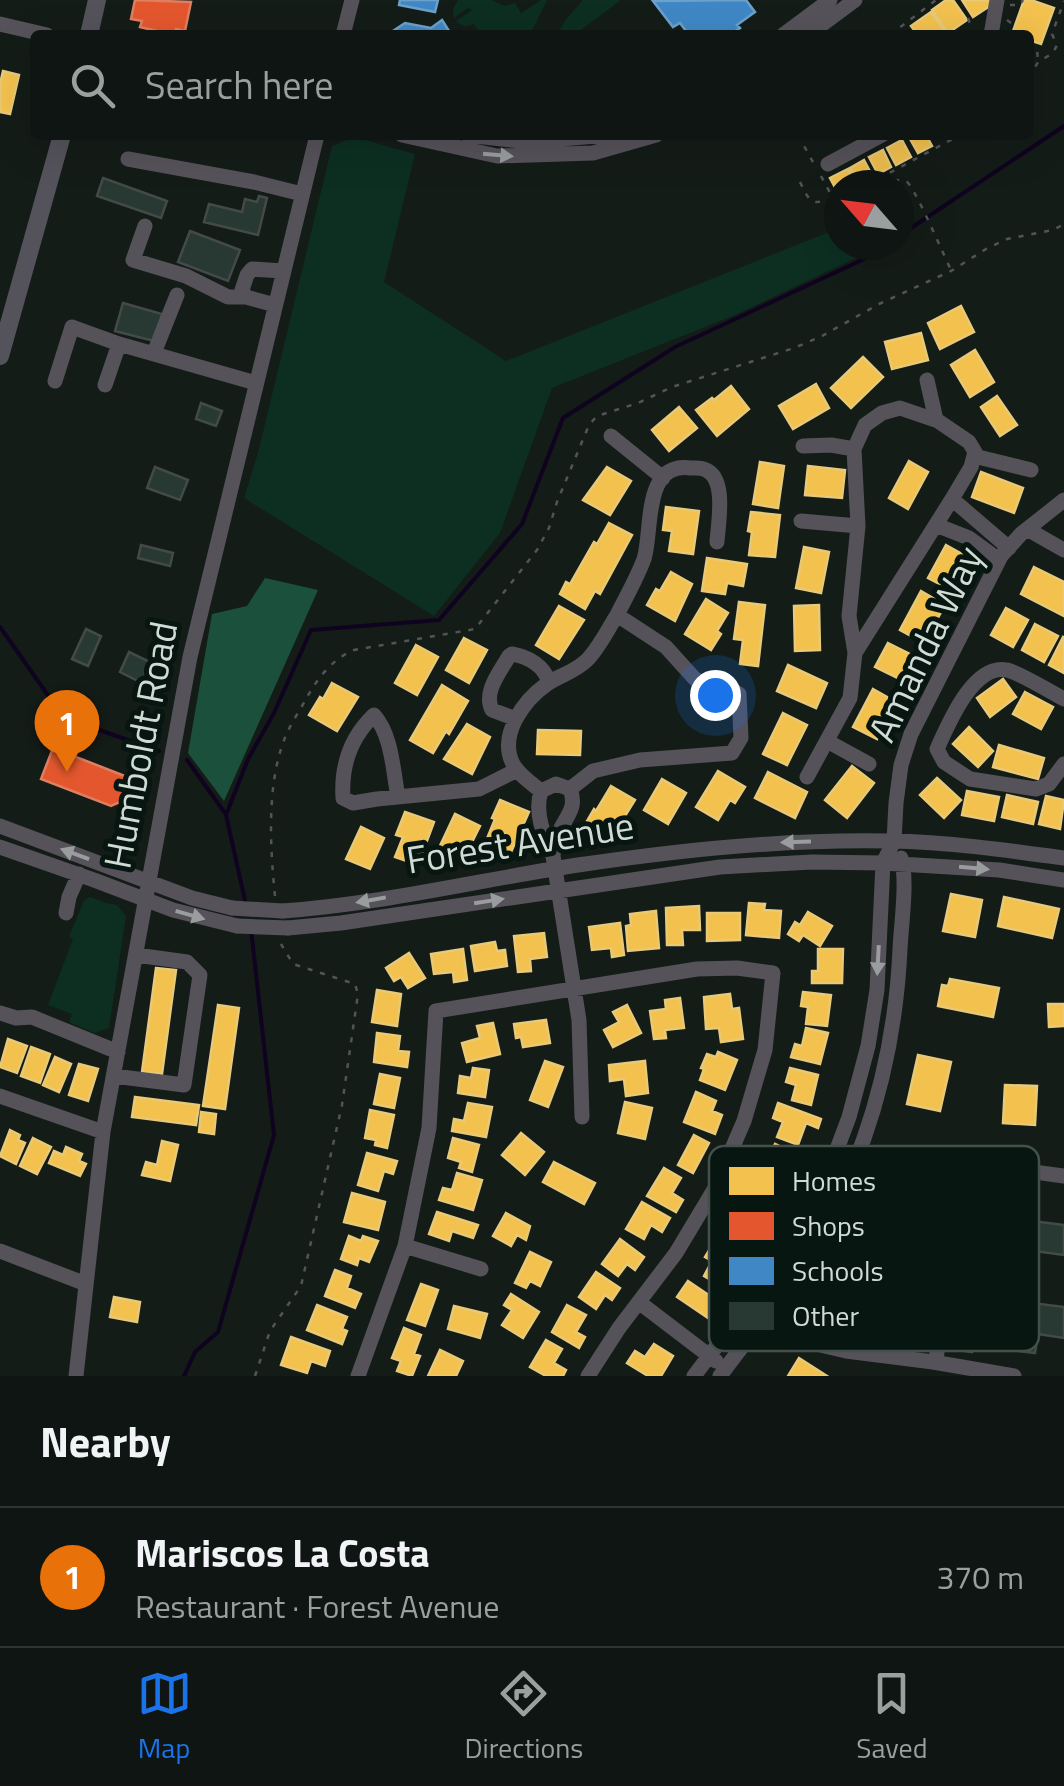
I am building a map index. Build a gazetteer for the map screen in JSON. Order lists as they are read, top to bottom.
{
  "streets": {
    "street": ["Amanda Way", "Humboldt Road", "Forest Avenue"]
  },
  "crossings": [
    ["Amanda Way", "Forest Avenue"],
    ["Humboldt Road", "Forest Avenue"]
  ],
  "legend": [
    "Homes",
    "Shops",
    "Schools",
    "Other"
  ],
  "north": "top left",
  "page": {
    "search": "Search here",
    "pins": "1",
    "heading": "Nearby",
    "list": [
      {
        "mark": "1",
        "name": "Mariscos La Costa",
        "note": "Restaurant · Forest Avenue",
        "value": "370 m"
      }
    ],
    "nav": ["Map", "Directions", "Saved"]
  }
}
